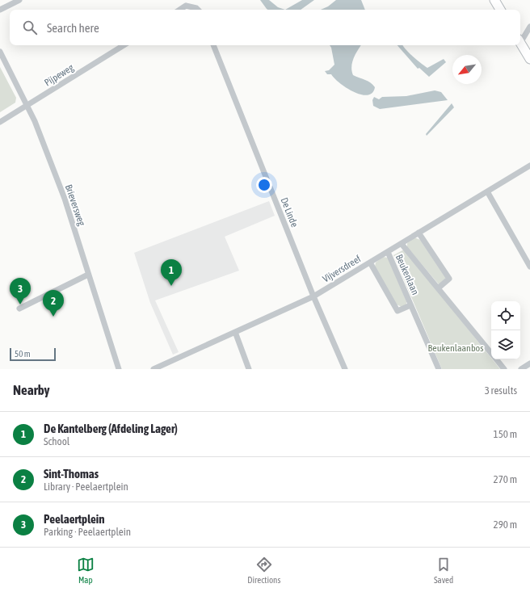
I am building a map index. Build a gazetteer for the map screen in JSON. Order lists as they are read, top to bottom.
{
  "streets": {
    "street": [
      "Pijpeweg",
      "Brieversweg",
      "De Linde",
      "Vijversdreef",
      "Beukenlaan"
    ]
  },
  "crossings": [
    ["Pijpeweg", "Brieversweg"],
    ["De Linde", "Vijversdreef"],
    ["Vijversdreef", "Beukenlaan"]
  ],
  "parks": ["Beukenlaanbos"],
  "scale_bar": "50 m",
  "north": "bottom left",
  "page": {
    "search": "Search here",
    "pins": ["1", "3", "2"],
    "scale": "50 m",
    "heading": ["Nearby", "3 results"],
    "list": [
      {
        "mark": "1",
        "name": "De Kantelberg (Afdeling Lager)",
        "note": "School",
        "value": "150 m"
      },
      {
        "mark": "2",
        "name": "Sint-Thomas",
        "note": "Library · Peelaertplein",
        "value": "270 m"
      },
      {
        "mark": "3",
        "name": "Peelaertplein",
        "note": "Parking · Peelaertplein",
        "value": "290 m"
      }
    ],
    "nav": ["Map", "Directions", "Saved"]
  }
}
